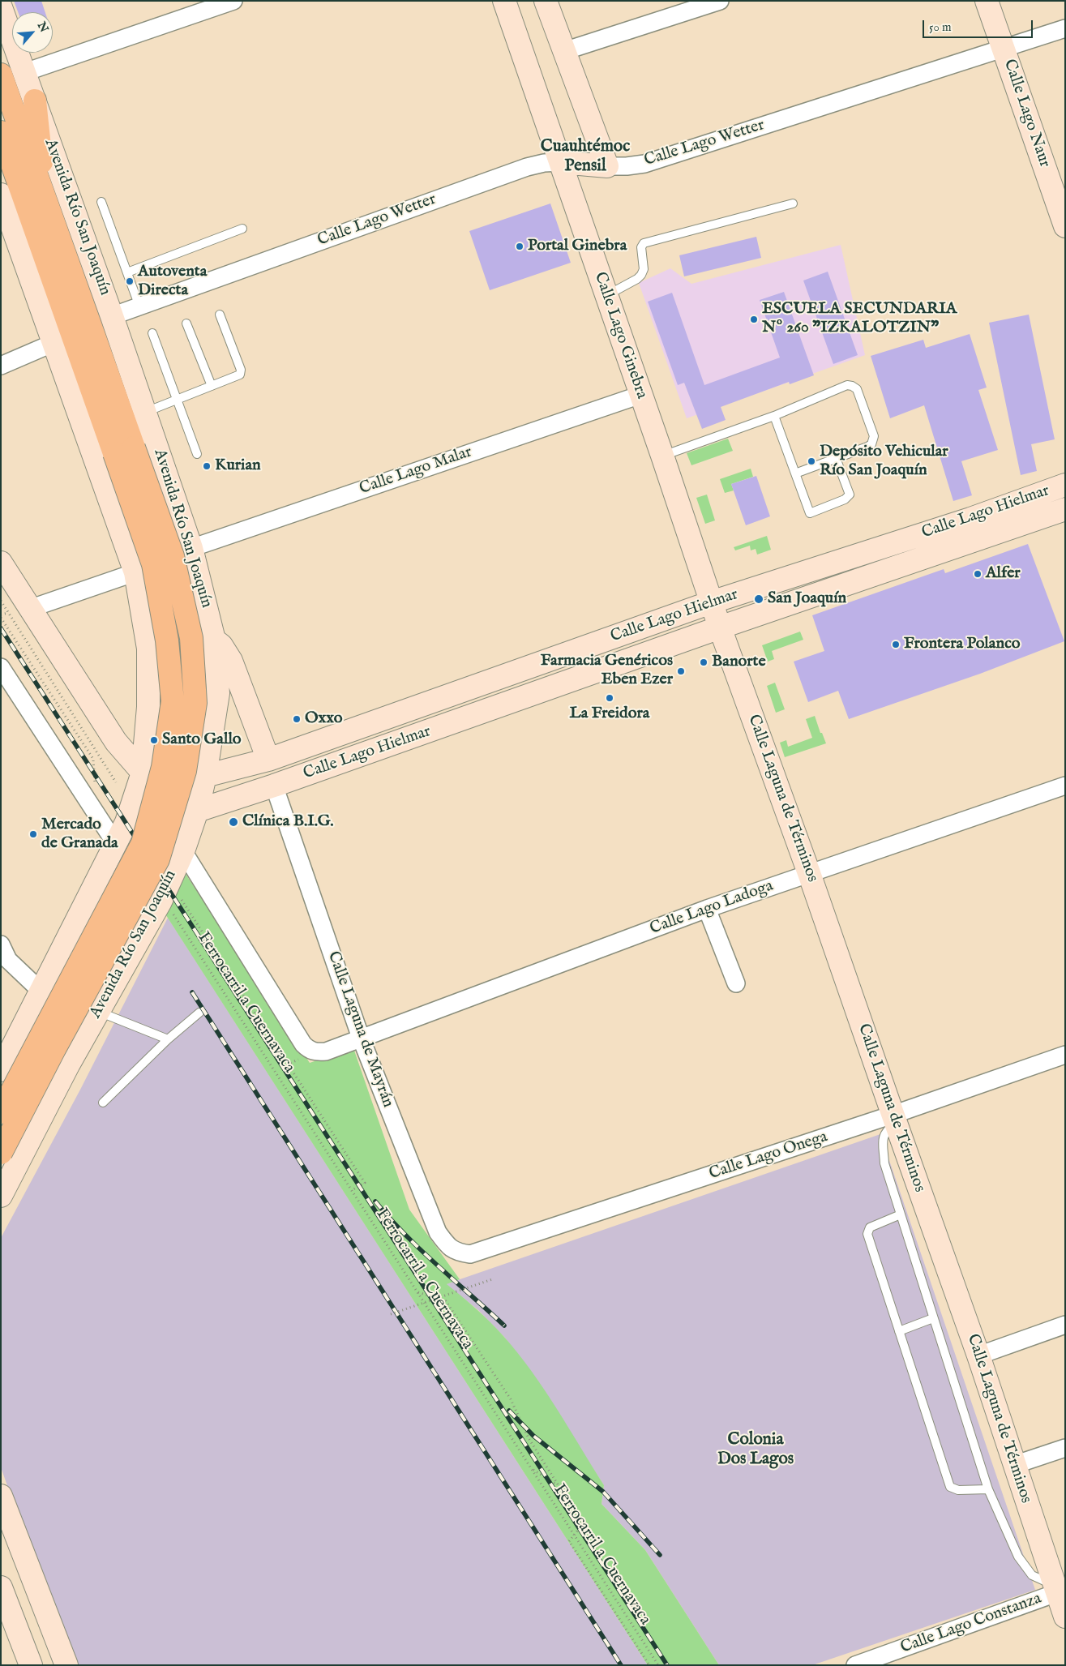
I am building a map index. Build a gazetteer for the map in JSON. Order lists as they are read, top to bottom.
{
  "streets": {
    "highway": ["Avenida Río San Joaquín"],
    "street": [
      "Calle Lago Naur",
      "Calle Lago Wetter",
      "Calle Lago Ginebra",
      "Calle Lago Malar",
      "Calle Lago Hielmar",
      "Calle Laguna de Términos",
      "Calle Lago Ladoga",
      "Calle Laguna de Mayrán",
      "Calle Lago Onega",
      "Calle Lago Constanza"
    ],
    "path": ["Ferrocarril a Cuernavaca"]
  },
  "crossings": [
    ["Calle Lago Naur", "Calle Lago Wetter"],
    ["Calle Lago Wetter", "Avenida Río San Joaquín"],
    ["Calle Lago Wetter", "Calle Lago Ginebra"],
    ["Avenida Río San Joaquín", "Calle Lago Malar"],
    ["Avenida Río San Joaquín", "Calle Lago Hielmar"],
    ["Avenida Río San Joaquín", "Calle Lago Ladoga"],
    ["Calle Lago Ginebra", "Calle Lago Malar"],
    ["Calle Lago Ginebra", "Calle Lago Hielmar"],
    ["Calle Lago Ginebra", "Calle Laguna de Términos"],
    ["Calle Lago Hielmar", "Calle Laguna de Términos"],
    ["Calle Lago Hielmar", "Calle Laguna de Mayrán"],
    ["Calle Laguna de Términos", "Calle Lago Ladoga"],
    ["Calle Laguna de Términos", "Calle Lago Onega"],
    ["Calle Laguna de Términos", "Calle Lago Constanza"],
    ["Calle Lago Ladoga", "Calle Laguna de Mayrán"],
    ["Calle Laguna de Mayrán", "Calle Lago Onega"]
  ],
  "districts": ["Cuauhtémoc Pensil", "Colonia Dos Lagos"],
  "places": [
    "Portal Ginebra",
    "Autoventa Directa",
    "ESCUELA SECUNDARIA Nº 260 \"IZKALOTZIN\"",
    "Depósito Vehicular Río San Joaquín",
    "Kurian",
    "Alfer",
    "San Joaquín",
    "Frontera Polanco",
    "Banorte",
    "Farmacia Genéricos Eben Ezer",
    "La Freidora",
    "Oxxo",
    "Santo Gallo",
    "Clínica B.I.G.",
    "Mercado de Granada"
  ],
  "scale_bar": "50 m",
  "north": "top right"
}
